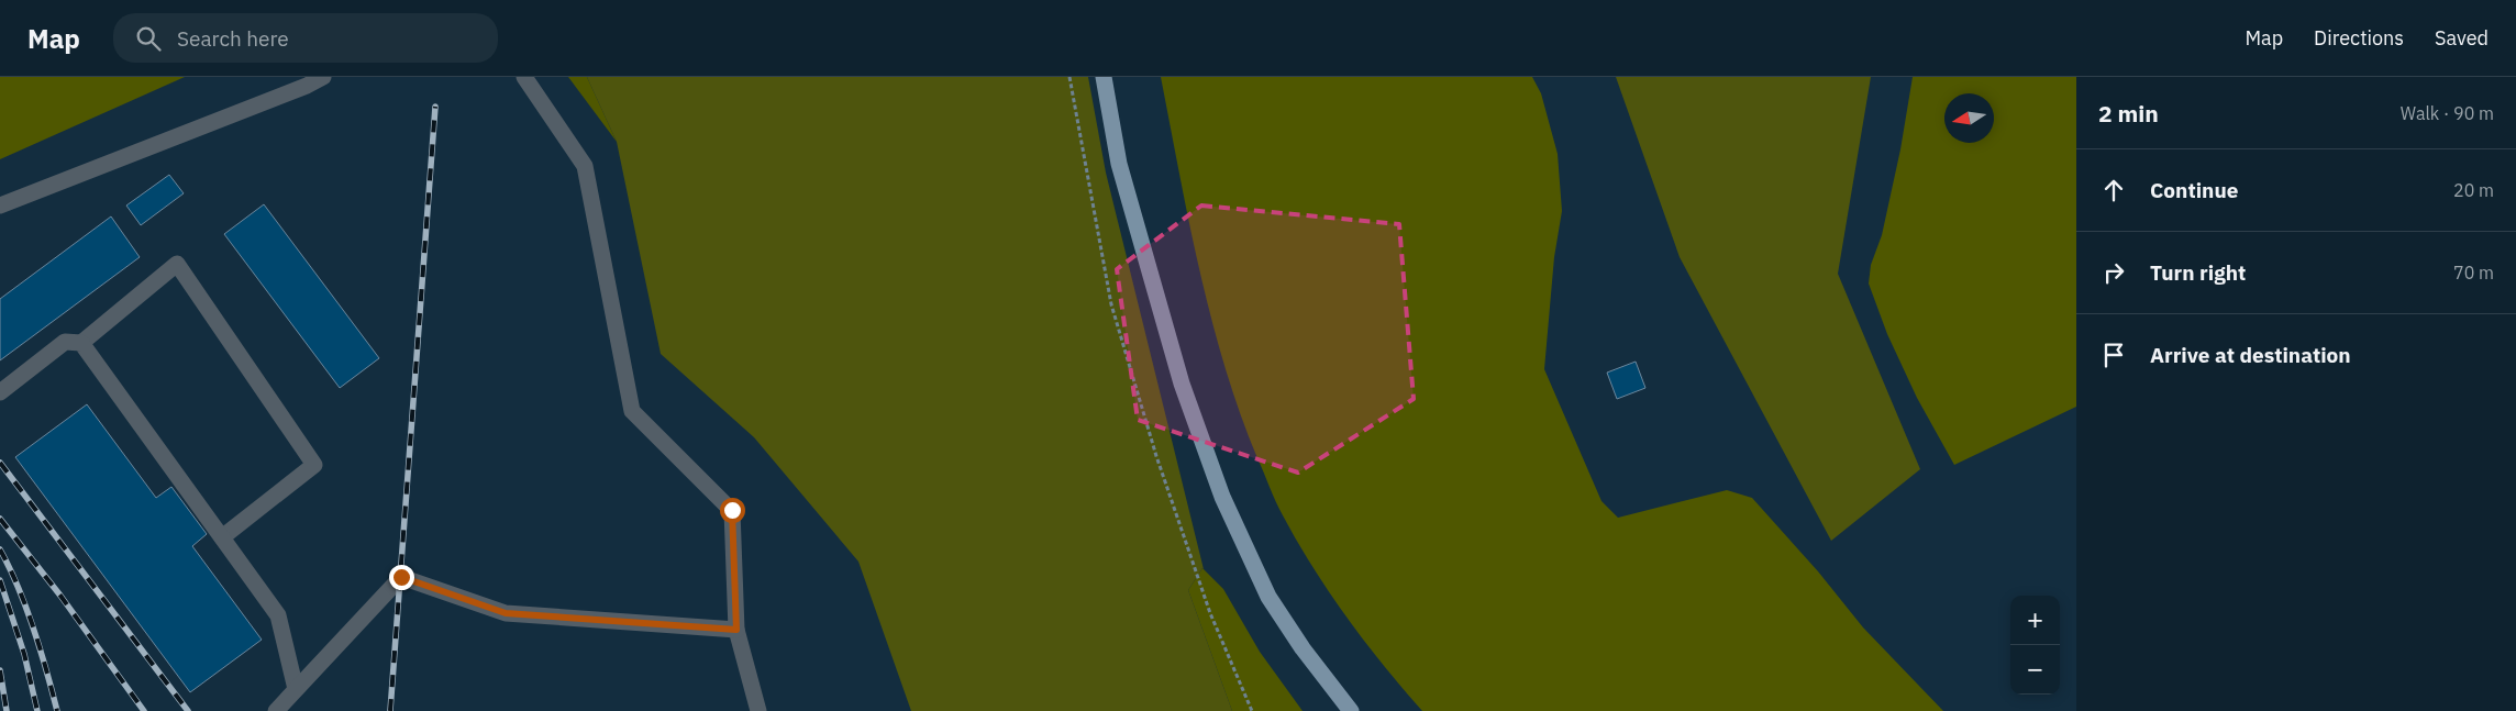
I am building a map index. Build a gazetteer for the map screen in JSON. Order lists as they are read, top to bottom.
{
  "north": "left",
  "page": {
    "header": "Map",
    "search": "Search here",
    "nav": ["Map", "Directions", "Saved"],
    "heading": ["2 min", "Walk · 90 m"],
    "list": [
      ["Continue", "20 m"],
      ["Turn right", "70 m"],
      "Arrive at destination"
    ],
    "map_buttons": ["+", "−"]
  }
}
